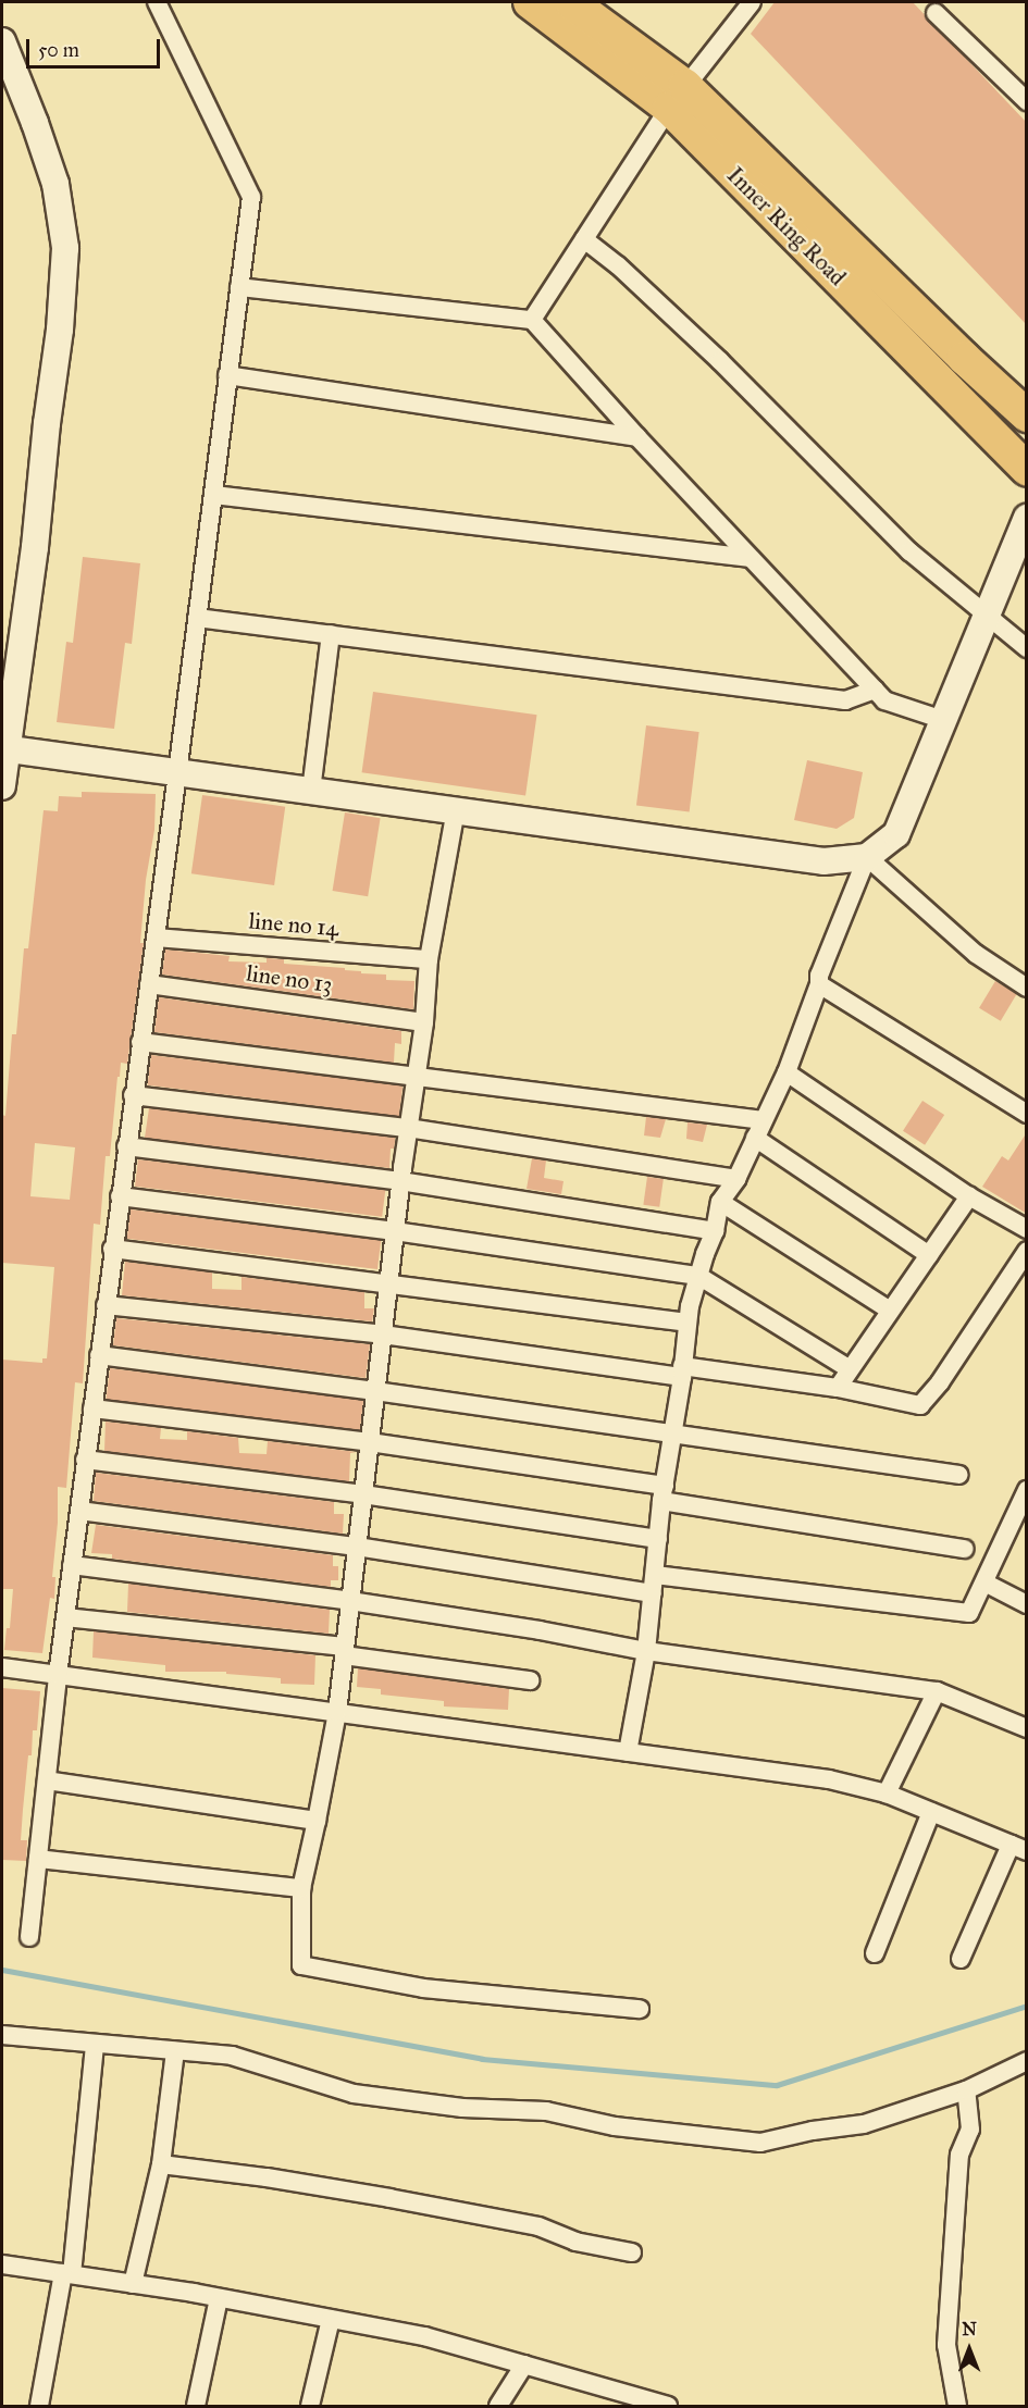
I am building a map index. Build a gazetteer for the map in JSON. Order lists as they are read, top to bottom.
{
  "streets": {
    "highway": ["Inner Ring Road"],
    "street": ["line no 14", "line no 13"]
  },
  "scale_bar": "50 m",
  "north": "top"
}
